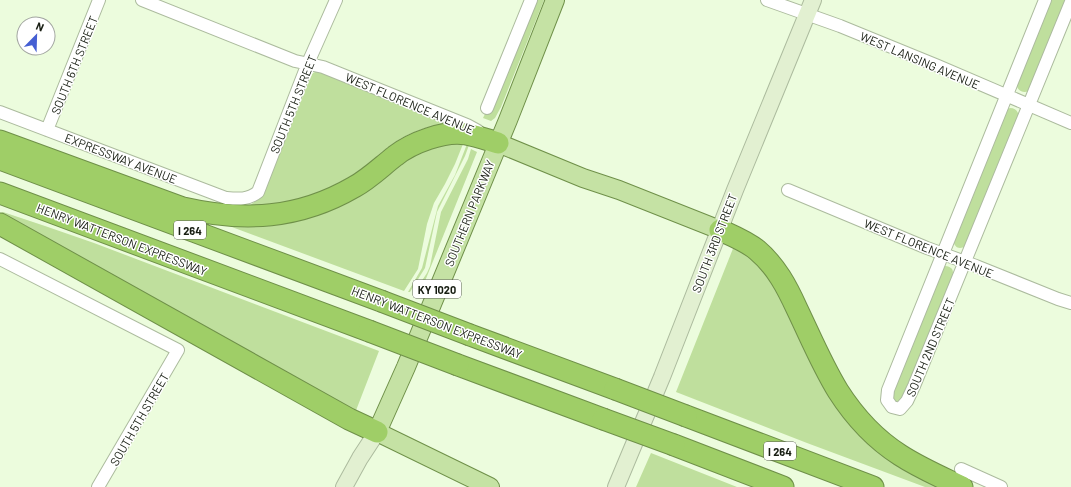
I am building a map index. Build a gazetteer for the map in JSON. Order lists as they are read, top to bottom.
{
  "streets": {
    "highway": ["I 264", "HENRY WATTERSON EXPRESSWAY"],
    "main road": [
      "WEST FLORENCE AVENUE",
      "SOUTHERN PARKWAY",
      "SOUTH 3RD STREET",
      "KY 1020"
    ],
    "street": [
      "WEST LANSING AVENUE",
      "SOUTH 6TH STREET",
      "SOUTH 5TH STREET",
      "EXPRESSWAY AVENUE",
      "SOUTH 2ND STREET"
    ]
  },
  "crossings": [
    ["WEST LANSING AVENUE", "SOUTH 3RD STREET"],
    ["WEST LANSING AVENUE", "SOUTH 2ND STREET"],
    ["SOUTH 6TH STREET", "EXPRESSWAY AVENUE"],
    ["WEST FLORENCE AVENUE", "SOUTH 5TH STREET"],
    ["WEST FLORENCE AVENUE", "SOUTHERN PARKWAY"],
    ["WEST FLORENCE AVENUE", "SOUTH 3RD STREET"],
    ["WEST FLORENCE AVENUE", "SOUTH 2ND STREET"],
    ["SOUTH 5TH STREET", "EXPRESSWAY AVENUE"]
  ],
  "north": "top right"
}
